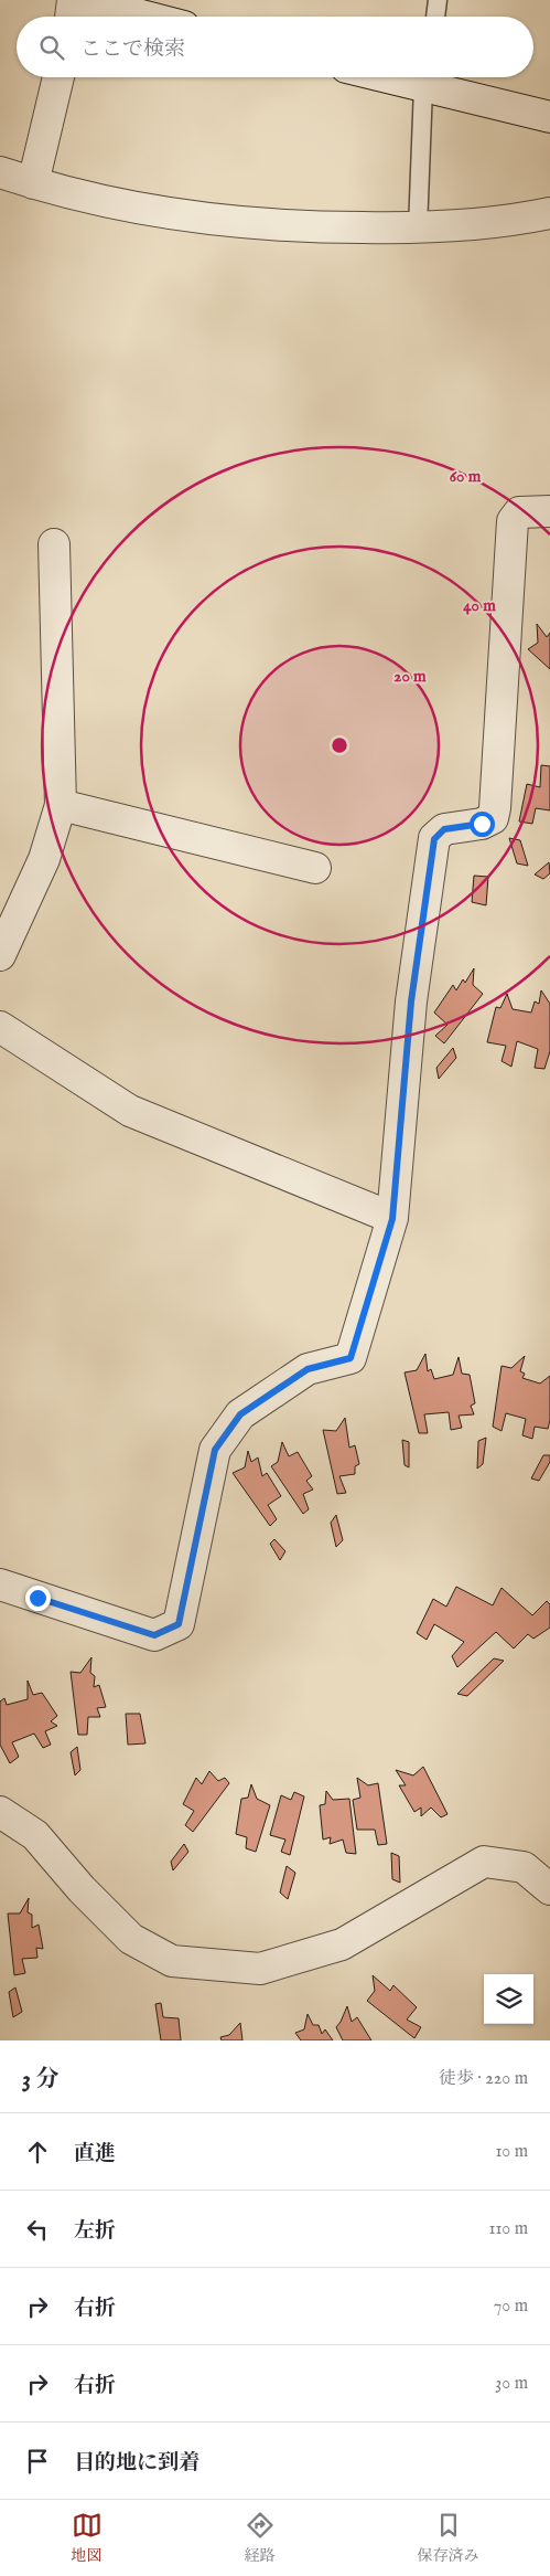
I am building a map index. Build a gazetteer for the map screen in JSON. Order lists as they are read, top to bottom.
{
  "page": {
    "search": "ここで検索",
    "heading": ["3 分", "徒歩 · 220 m"],
    "list": [
      ["直進", "10 m"],
      ["左折", "110 m"],
      ["右折", "70 m"],
      ["右折", "30 m"],
      "目的地に到着"
    ],
    "nav": ["地図", "経路", "保存済み"]
  },
  "rings": ["60 m", "40 m", "20 m"]
}
